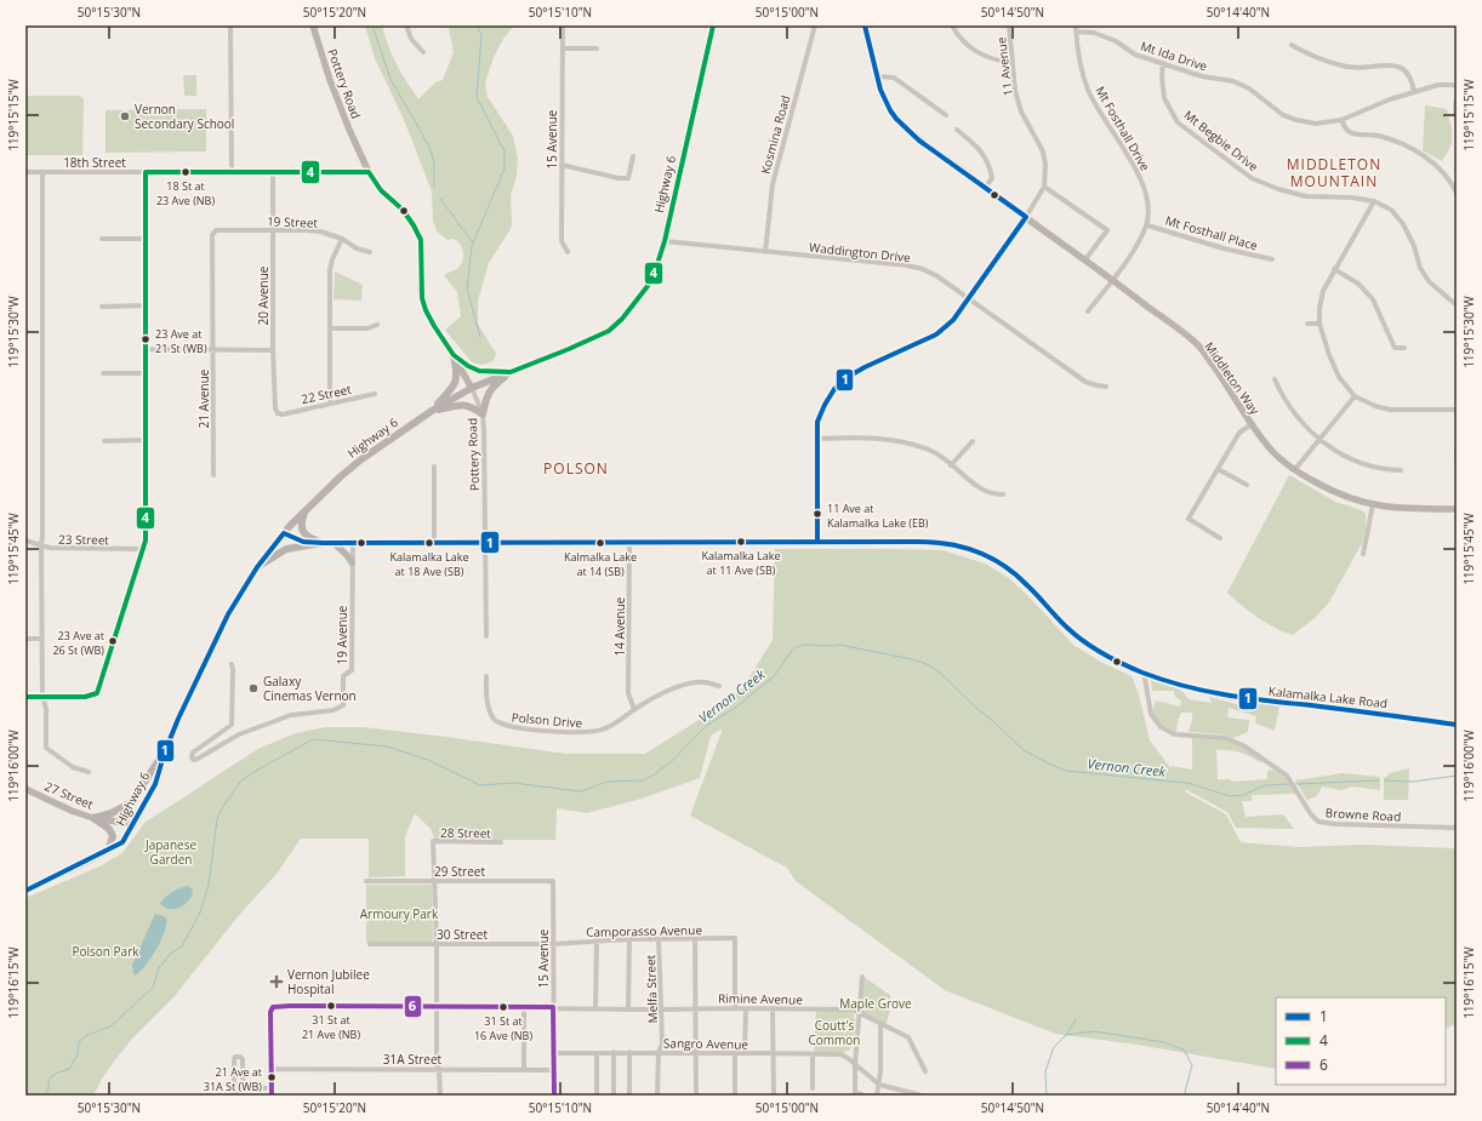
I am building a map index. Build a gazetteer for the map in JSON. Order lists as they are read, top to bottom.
{
  "streets": {
    "main road": [
      "Pottery Road",
      "Highway 6",
      "Middleton Way",
      "Kalamalka Lake Road",
      "27 Street"
    ],
    "street": [
      "Mt Ida Drive",
      "11 Avenue",
      "Mt Fosthall Drive",
      "Kosmina Road",
      "15 Avenue",
      "Mt Begbie Drive",
      "18th Street",
      "19 Street",
      "Mt Fosthall Place",
      "Waddington Drive",
      "20 Avenue",
      "22 Street",
      "21 Avenue",
      "23 Street",
      "14 Avenue",
      "19 Avenue",
      "Polson Drive",
      "Browne Road",
      "28 Street",
      "29 Street",
      "Camporasso Avenue",
      "30 Street",
      "Melfa Street",
      "Rimine Avenue",
      "Sangro Avenue",
      "31A Street"
    ]
  },
  "crossings": [
    ["Mt Ida Drive", "Mt Fosthall Drive"],
    ["Mt Ida Drive", "Mt Begbie Drive"],
    ["11 Avenue", "Waddington Drive"],
    ["11 Avenue", "Middleton Way"],
    ["11 Avenue", "Kalamalka Lake Road"],
    ["Pottery Road", "18th Street"],
    ["Pottery Road", "Highway 6"],
    ["Pottery Road", "Kalamalka Lake Road"],
    ["Mt Fosthall Drive", "Mt Fosthall Place"],
    ["Mt Fosthall Drive", "Middleton Way"],
    ["Kosmina Road", "Waddington Drive"],
    ["15 Avenue", "29 Street"],
    ["15 Avenue", "Camporasso Avenue"],
    ["15 Avenue", "30 Street"],
    ["15 Avenue", "Sangro Avenue"],
    ["15 Avenue", "31A Street"],
    ["18th Street", "20 Avenue"],
    ["Highway 6", "Waddington Drive"],
    ["Highway 6", "Kalamalka Lake Road"],
    ["Highway 6", "27 Street"],
    ["19 Street", "20 Avenue"],
    ["19 Street", "21 Avenue"],
    ["20 Avenue", "22 Street"],
    ["14 Avenue", "Kalamalka Lake Road"],
    ["14 Avenue", "Polson Drive"],
    ["19 Avenue", "Kalamalka Lake Road"],
    ["Kalamalka Lake Road", "Browne Road"],
    ["28 Street", "29 Street"],
    ["Camporasso Avenue", "30 Street"],
    ["Camporasso Avenue", "Melfa Street"],
    ["Camporasso Avenue", "Rimine Avenue"],
    ["Melfa Street", "Rimine Avenue"],
    ["Melfa Street", "Sangro Avenue"]
  ],
  "districts": ["MIDDLETON MOUNTAIN", "POLSON"],
  "water": ["Vernon Creek"],
  "parks": [
    "Japanese Garden",
    "Armoury Park",
    "Polson Park",
    "Maple Grove",
    "Coutt's Common"
  ],
  "places": {
    "other": [
      "Vernon Secondary School",
      "18 St at 23 Ave (NB)",
      "23 Ave at 21 St (WB)",
      "11 Ave at Kalamalka Lake (EB)",
      "Kalamalka Lake at 11 Ave (SB)",
      "Kalamalka Lake at 18 Ave (SB)",
      "Kalmalka Lake at 14 (SB)",
      "23 Ave at 26 St (WB)",
      "Galaxy Cinemas Vernon",
      "31 St at 21 Ave (NB)",
      "31 St at 16 Ave (NB)",
      "21 Ave at 31A St (WB)"
    ],
    "health": ["Vernon Jubilee Hospital"]
  },
  "lines": ["transit line 1", "transit line 4", "transit line 6"],
  "legend": ["1", "4", "6"],
  "coordinates": [
    "50°15'30\"N",
    "50°15'20\"N",
    "50°15'10\"N",
    "50°15'00\"N",
    "50°14'50\"N",
    "50°14'40\"N",
    "119°15'15\"W",
    "119°15'30\"W",
    "119°15'45\"W",
    "119°16'00\"W",
    "119°16'15\"W"
  ]
}
